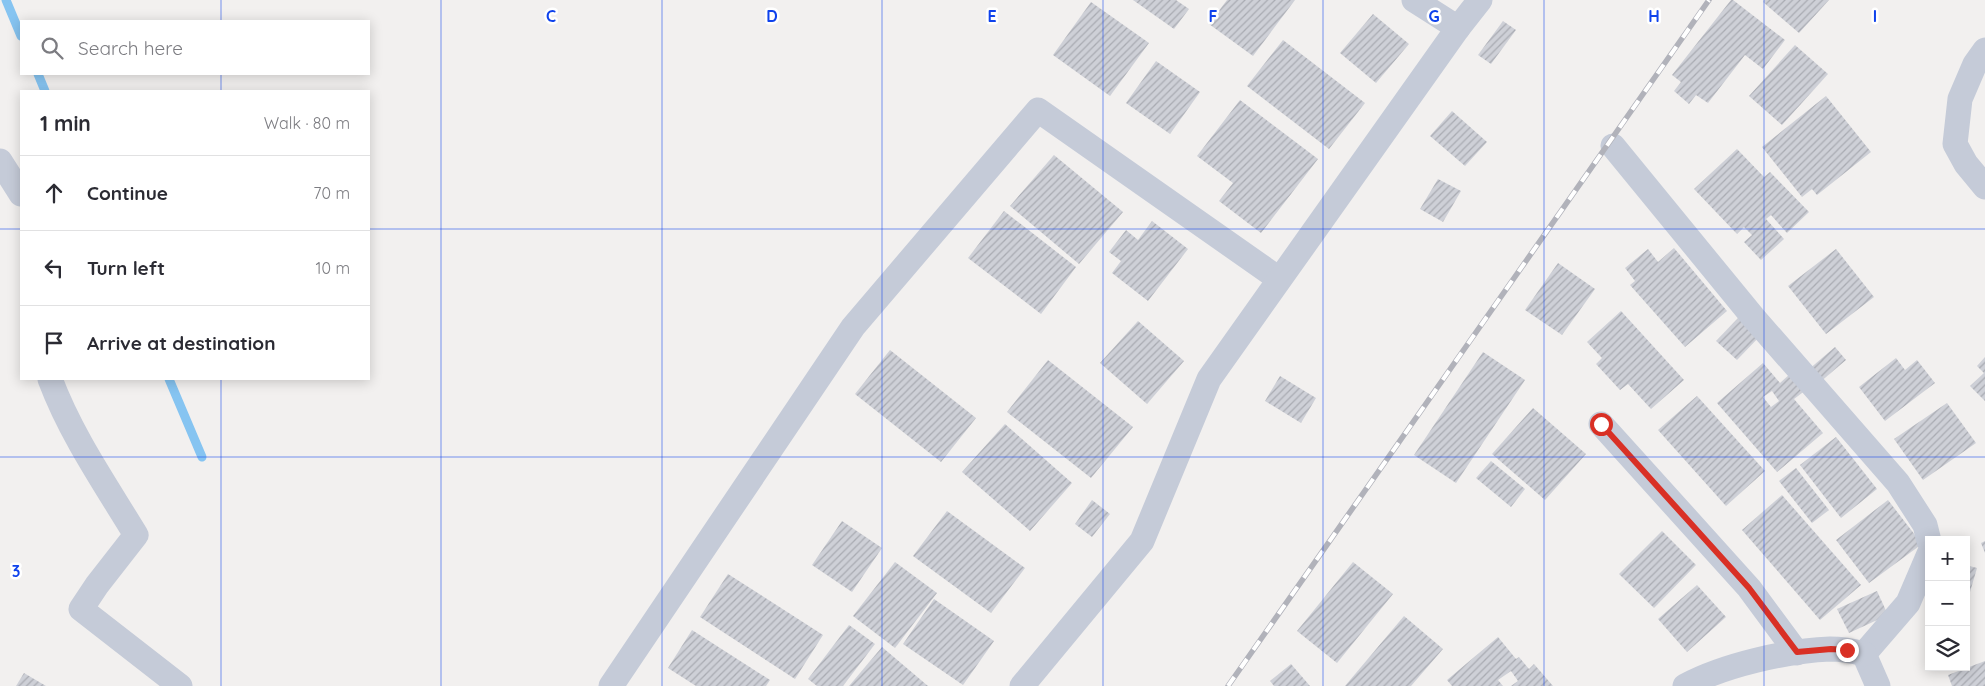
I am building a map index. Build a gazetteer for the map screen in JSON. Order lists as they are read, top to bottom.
{
  "page": {
    "search": "Search here",
    "heading": ["1 min", "Walk · 80 m"],
    "list": [
      ["Continue", "70 m"],
      ["Turn left", "10 m"],
      "Arrive at destination"
    ],
    "map_buttons": ["+", "−"]
  },
  "grid": {
    "columns": [
      "C",
      "D",
      "E",
      "F",
      "G",
      "H",
      "I"
    ],
    "rows": ["3"]
  }
}
